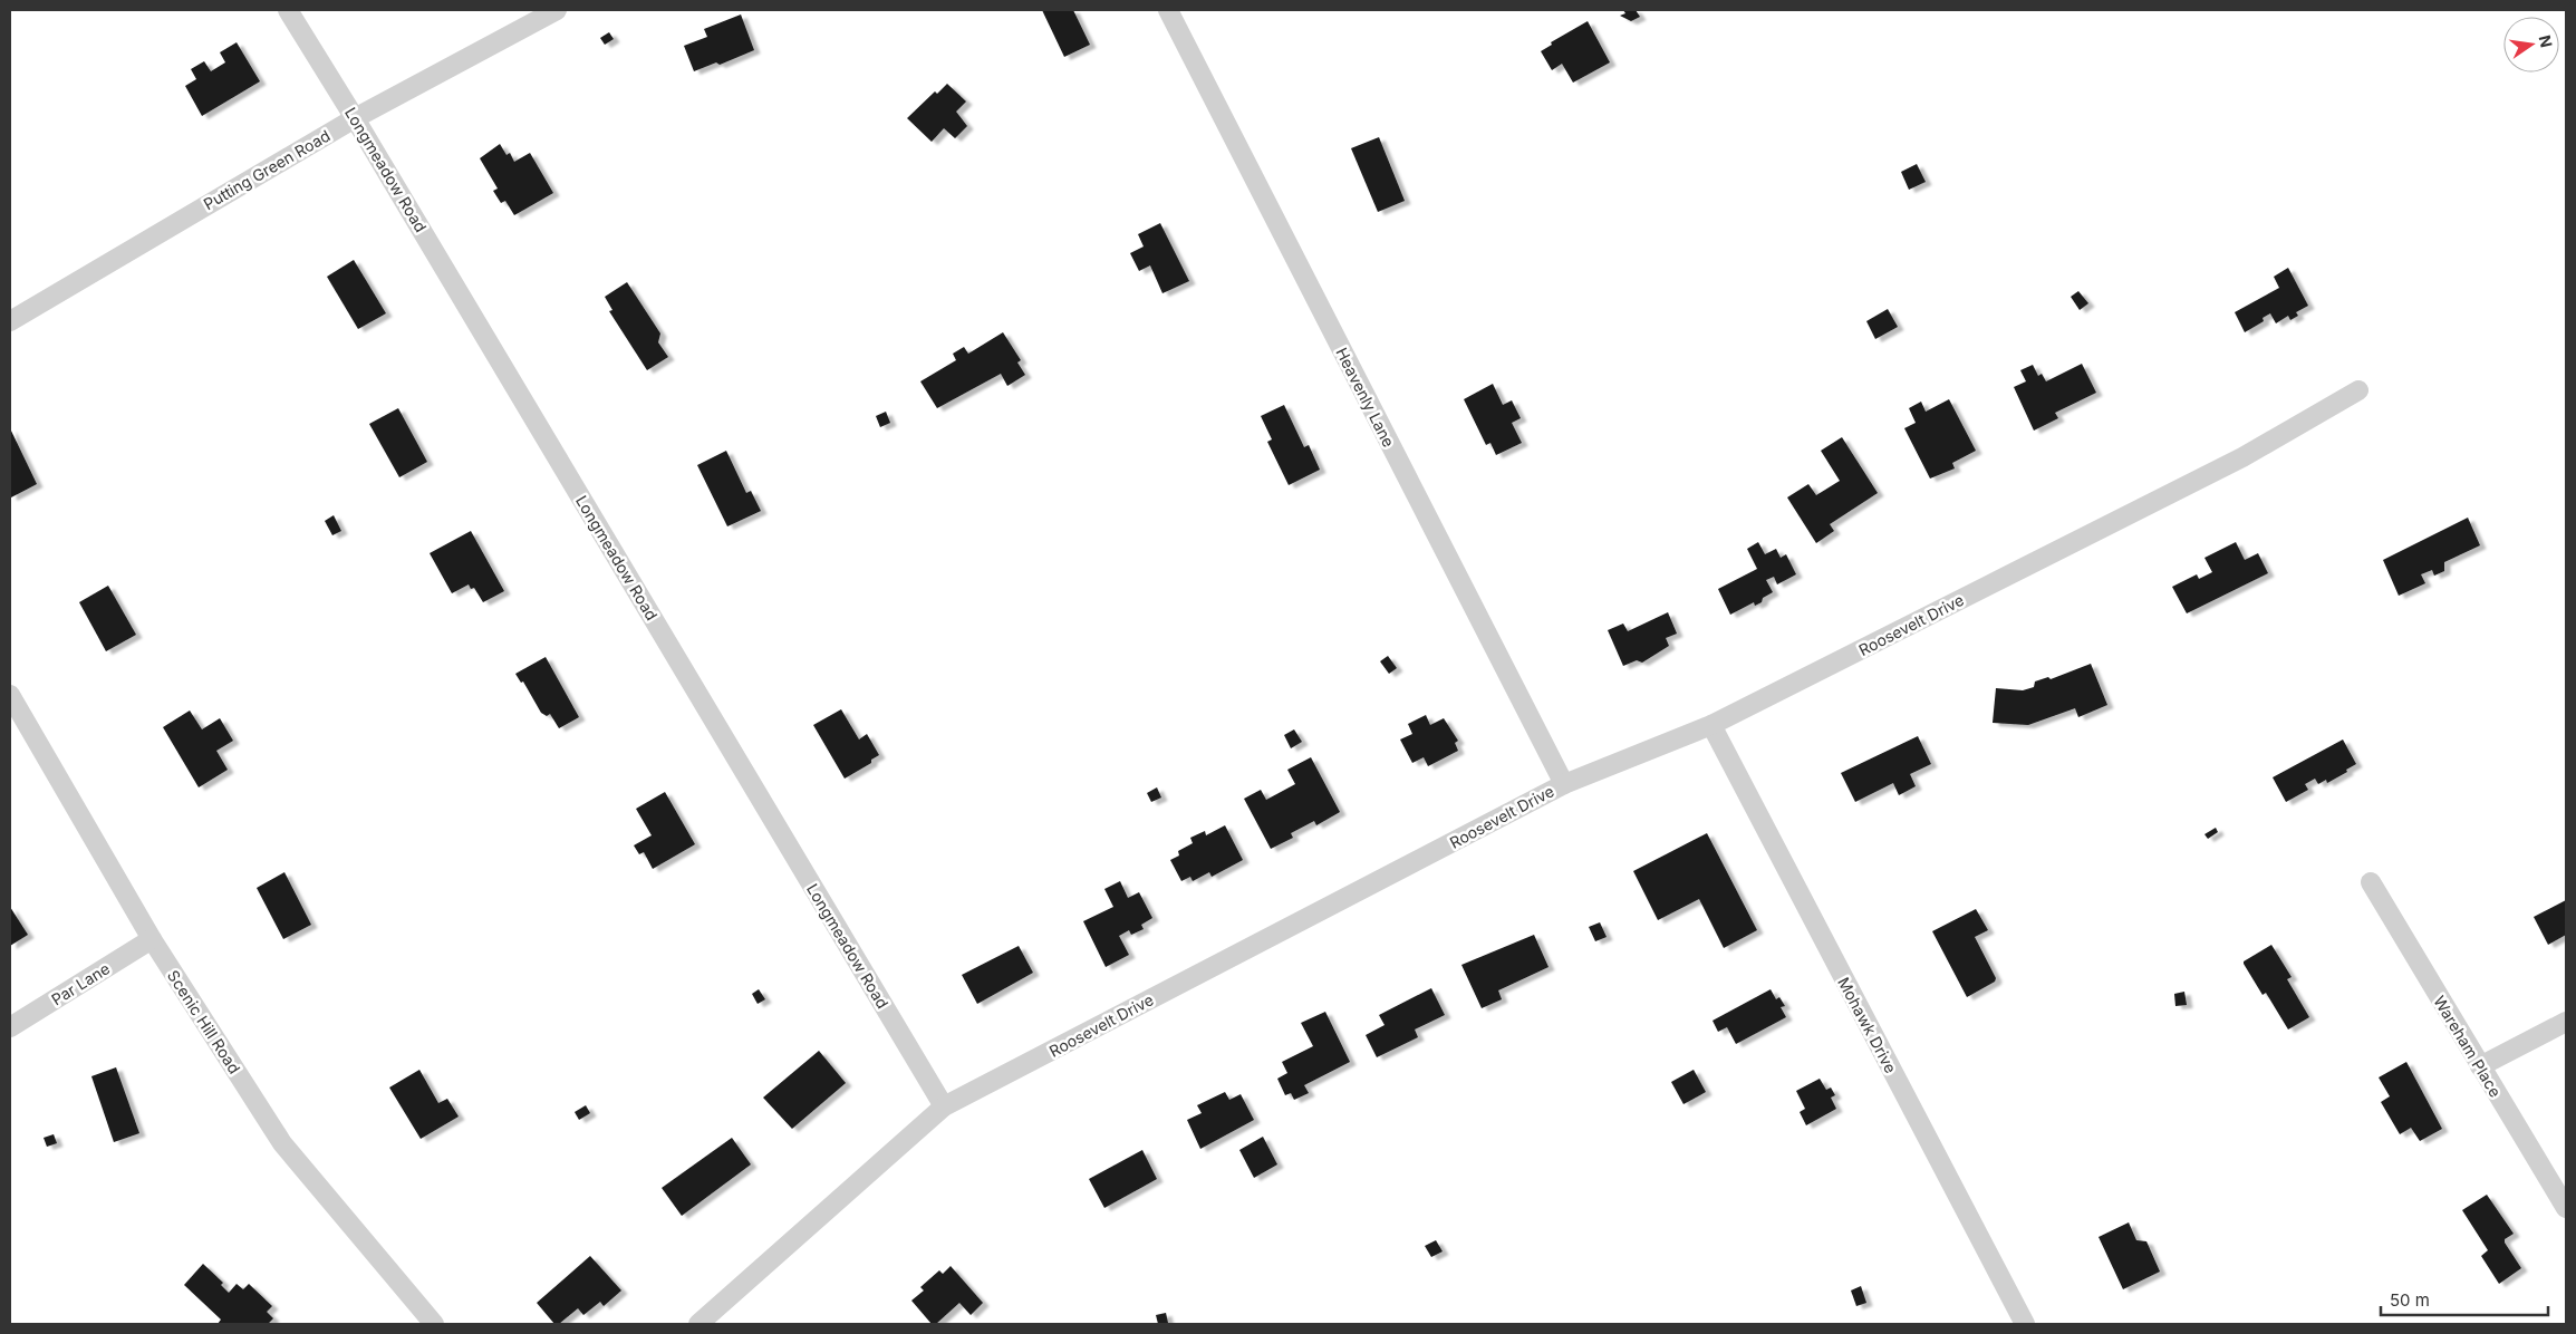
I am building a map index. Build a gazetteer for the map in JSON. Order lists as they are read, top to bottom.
{
  "streets": {
    "street": [
      "Putting Green Road",
      "Longmeadow Road",
      "Heavenly Lane",
      "Roosevelt Drive",
      "Par Lane",
      "Scenic Hill Road",
      "Mohawk Drive",
      "Wareham Place"
    ]
  },
  "crossings": [
    ["Putting Green Road", "Longmeadow Road"],
    ["Longmeadow Road", "Roosevelt Drive"],
    ["Heavenly Lane", "Roosevelt Drive"],
    ["Roosevelt Drive", "Mohawk Drive"],
    ["Par Lane", "Scenic Hill Road"]
  ],
  "scale_bar": "50 m",
  "north": "right"
}
